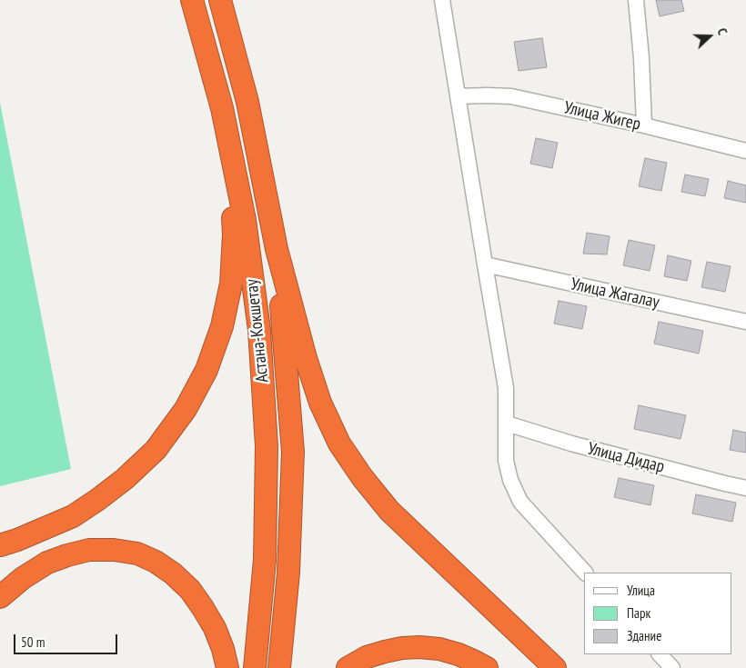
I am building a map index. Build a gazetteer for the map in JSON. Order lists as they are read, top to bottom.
{
  "streets": {
    "highway": ["Астана-Кокшетау"],
    "street": ["Улица Жигер", "Улица Жагалау", "Улица Дидар"]
  },
  "legend": ["Улица", "Парк", "Здание"],
  "scale_bar": "50 m",
  "north": "right"
}
